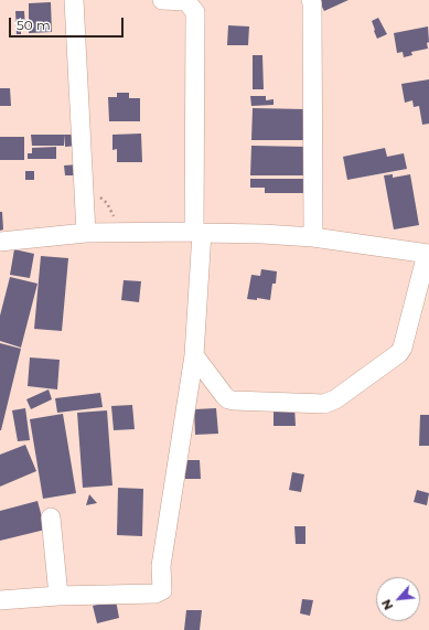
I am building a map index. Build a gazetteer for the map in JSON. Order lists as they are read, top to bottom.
{
  "scale_bar": "50 m",
  "north": "bottom left"
}
